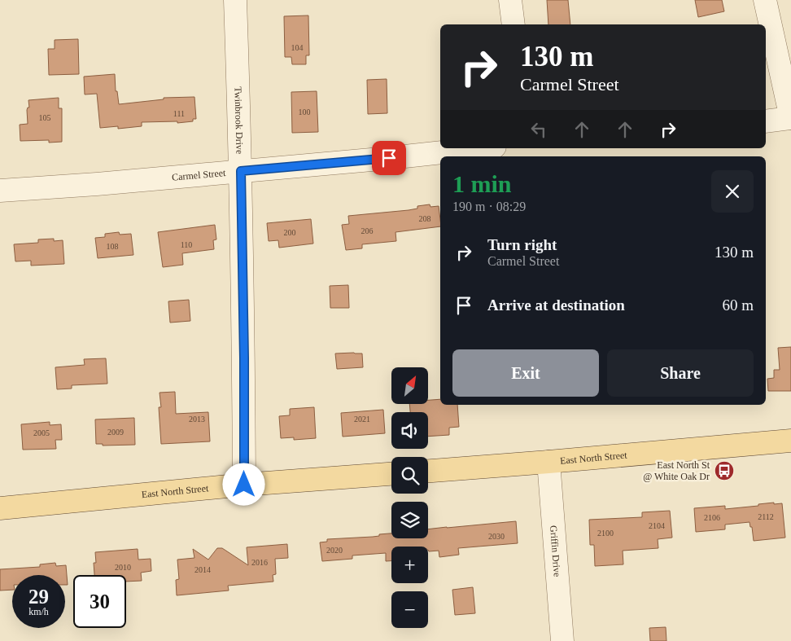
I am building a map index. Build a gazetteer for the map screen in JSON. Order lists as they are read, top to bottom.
{
  "streets": {
    "main road": ["East North Street"],
    "street": ["Twinbrook Drive", "Carmel Street", "Griffin Drive"]
  },
  "crossings": [
    ["Twinbrook Drive", "Carmel Street"],
    ["Twinbrook Drive", "East North Street"],
    ["East North Street", "Griffin Drive"]
  ],
  "places": {
    "bus stop": ["East North St @ White Oak Dr"]
  },
  "house_numbers": [
    "104",
    "100",
    "111",
    "105",
    "208",
    "206",
    "200",
    "110",
    "108",
    "2013",
    "2021",
    "2009",
    "2005",
    "2112",
    "2106",
    "2104",
    "2100",
    "2030",
    "2020",
    "2016",
    "2010",
    "2014"
  ],
  "north": "top right",
  "page": {
    "turn": ["130 m", "Carmel Street"],
    "heading": ["1 min", "190 m · 08:29"],
    "list": [
      {
        "name": "Turn right",
        "note": "Carmel Street",
        "value": "130 m"
      },
      {
        "name": "Arrive at destination",
        "value": "60 m"
      }
    ],
    "buttons": ["Exit", "Share"],
    "map_buttons": ["+", "−"],
    "speed": "29 km/h",
    "limit": "30"
  }
}
